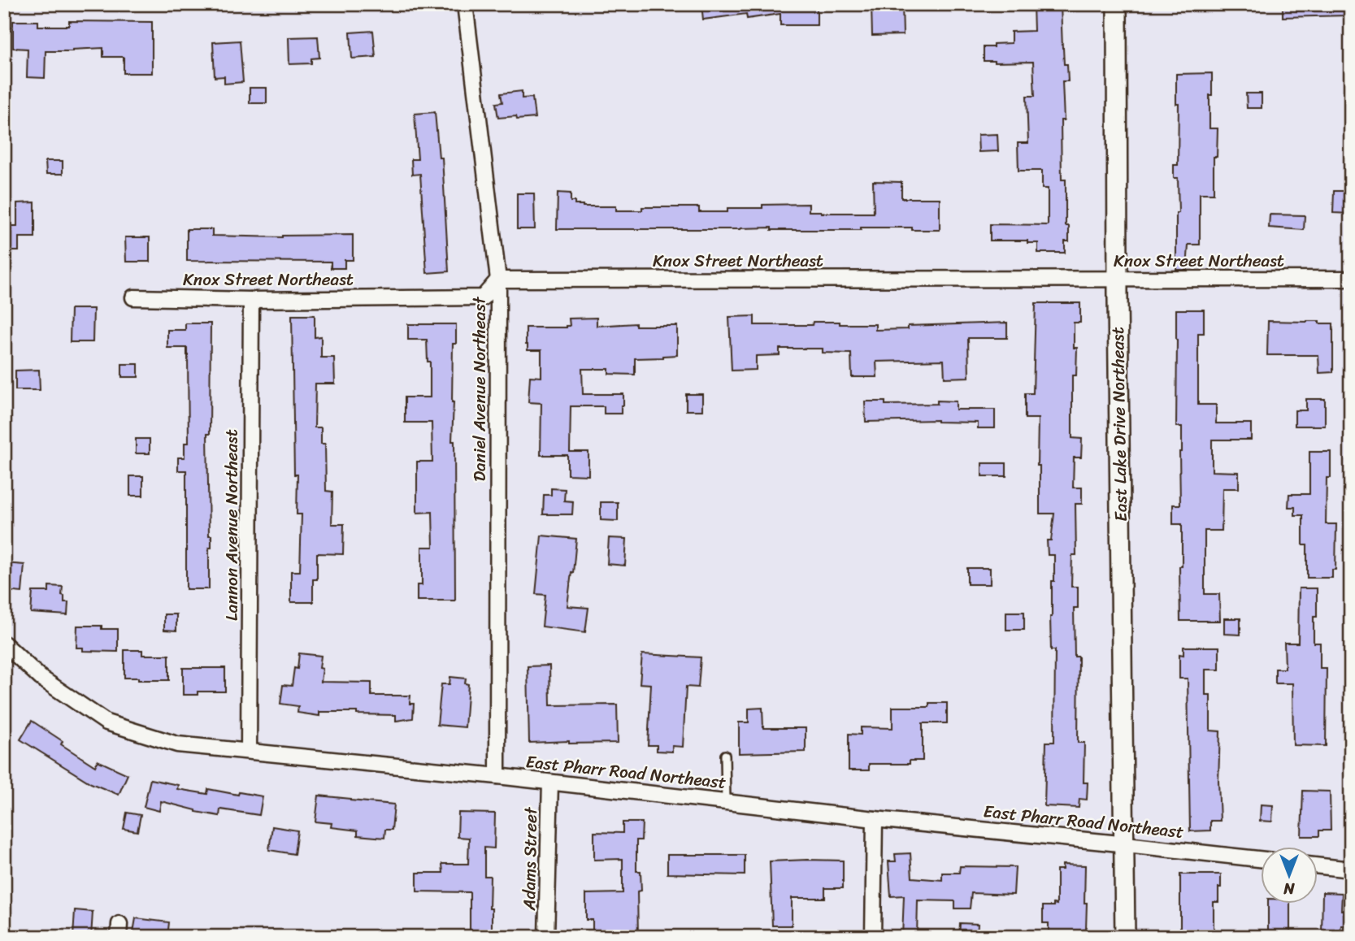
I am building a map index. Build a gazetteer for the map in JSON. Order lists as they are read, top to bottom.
{
  "streets": {
    "street": [
      "Knox Street Northeast",
      "Daniel Avenue Northeast",
      "East Lake Drive Northeast",
      "Lannon Avenue Northeast",
      "East Pharr Road Northeast",
      "Adams Street"
    ]
  },
  "crossings": [
    ["Knox Street Northeast", "Daniel Avenue Northeast"],
    ["Knox Street Northeast", "East Lake Drive Northeast"],
    ["Knox Street Northeast", "Lannon Avenue Northeast"],
    ["Daniel Avenue Northeast", "East Pharr Road Northeast"],
    ["East Lake Drive Northeast", "East Pharr Road Northeast"],
    ["Lannon Avenue Northeast", "East Pharr Road Northeast"],
    ["East Pharr Road Northeast", "Adams Street"]
  ],
  "north": "bottom"
}
